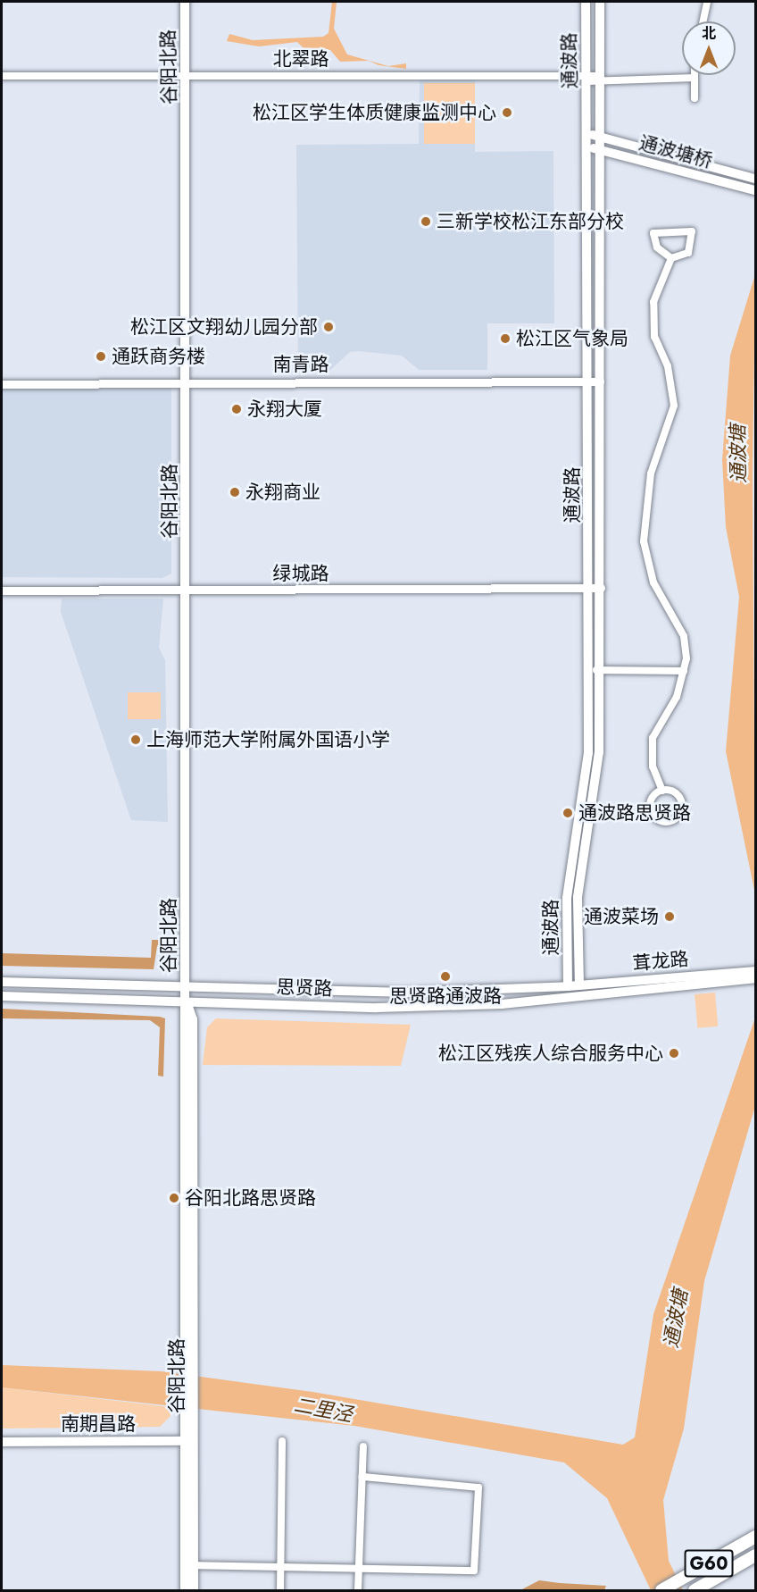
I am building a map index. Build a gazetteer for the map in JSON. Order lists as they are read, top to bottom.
{
  "streets": {
    "highway": ["G60"],
    "main road": [
      "通波路",
      "谷阳北路",
      "通波塘桥",
      "茸龙路",
      "思贤路",
      "南期昌路"
    ],
    "street": ["北翠路", "南青路", "绿城路"]
  },
  "crossings": [
    ["北翠路", "通波路"],
    ["北翠路", "谷阳北路"],
    ["通波路", "通波塘桥"],
    ["通波路", "南青路"],
    ["通波路", "绿城路"],
    ["通波路", "茸龙路"],
    ["通波路", "思贤路"],
    ["谷阳北路", "南青路"],
    ["谷阳北路", "绿城路"],
    ["谷阳北路", "思贤路"],
    ["谷阳北路", "南期昌路"],
    ["茸龙路", "思贤路"]
  ],
  "water": ["通波塘", "二里泾"],
  "places": [
    "松江区学生体质健康监测中心",
    "三新学校松江东部分校",
    "松江区文翔幼儿园分部",
    "松江区气象局",
    "通跃商务楼",
    "永翔大厦",
    "永翔商业",
    "上海师范大学附属外国语小学",
    "通波路思贤路",
    "通波菜场",
    "思贤路通波路",
    "松江区残疾人综合服务中心",
    "谷阳北路思贤路"
  ],
  "north": "top"
}
